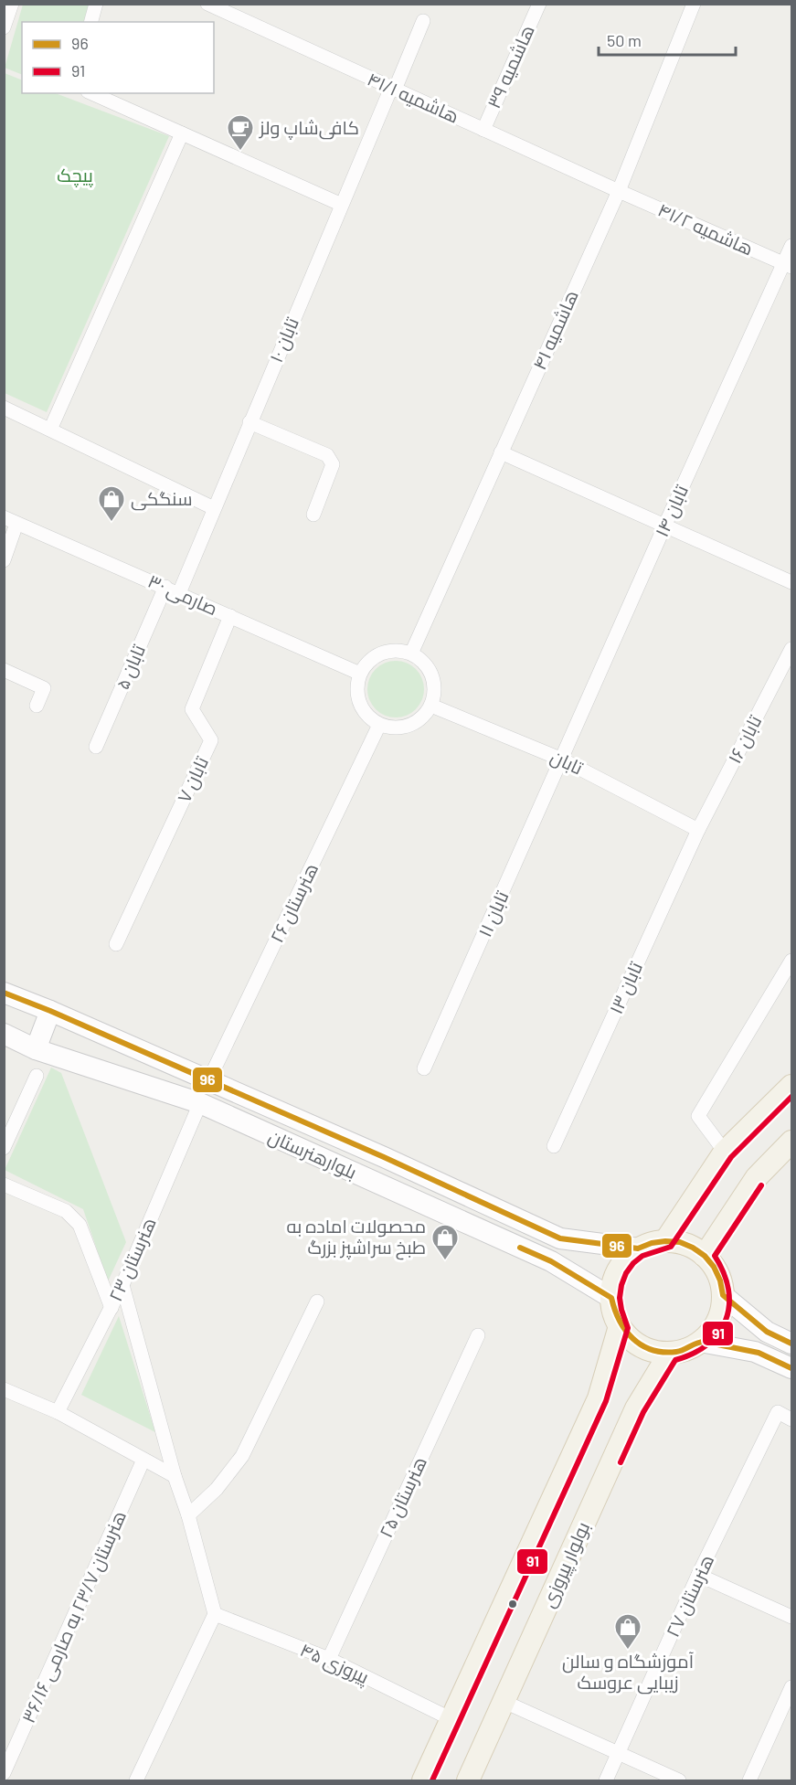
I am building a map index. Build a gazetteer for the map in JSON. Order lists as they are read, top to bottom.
{
  "streets": {
    "main road": ["بلوارهنرستان", "بولوار پیروزی"],
    "street": [
      "هاشمیه ۳۹",
      "هاشمیه ۴۱/۱",
      "هاشمیه ۴۱/۲",
      "هاشمیه ۴۱",
      "تابان ۱۰",
      "تابان ۱۴",
      "صارمی ۳۰",
      "تابان ۵",
      "تابان ۱۶",
      "تابان",
      "تابان ۷",
      "هنرستان ۲۶",
      "تابان ۱۱",
      "تابان ۱۳",
      "هنرستان ۲۳",
      "هنرستان ۲۵",
      "هنرستان ۲۷",
      "هنرستان ۲۳/۷ به صارمی ۳۶/۱۶",
      "پیروزی ۴۵"
    ]
  },
  "crossings": [
    ["هاشمیه ۳۹", "هاشمیه ۴۱/۱"],
    ["هاشمیه ۴۱/۱", "هاشمیه ۴۱/۲"],
    ["هاشمیه ۴۱/۱", "هاشمیه ۴۱"],
    ["هاشمیه ۴۱/۱", "تابان ۱۰"],
    ["هاشمیه ۴۱/۲", "هاشمیه ۴۱"],
    ["هاشمیه ۴۱/۲", "تابان ۱۴"],
    ["هاشمیه ۴۱", "صارمی ۳۰"],
    ["هاشمیه ۴۱", "تابان"],
    ["هاشمیه ۴۱", "هنرستان ۲۶"],
    ["تابان ۱۰", "صارمی ۳۰"],
    ["تابان ۱۴", "تابان"],
    ["تابان ۱۴", "تابان ۱۱"],
    ["صارمی ۳۰", "تابان ۵"],
    ["صارمی ۳۰", "تابان"],
    ["صارمی ۳۰", "تابان ۷"],
    ["صارمی ۳۰", "هنرستان ۲۶"],
    ["تابان ۱۶", "تابان"],
    ["تابان ۱۶", "تابان ۱۳"],
    ["تابان", "هنرستان ۲۶"],
    ["تابان", "تابان ۱۱"],
    ["تابان", "تابان ۱۳"],
    ["هنرستان ۲۶", "بلوارهنرستان"],
    ["بلوارهنرستان", "هنرستان ۲۳"],
    ["بلوارهنرستان", "بولوار پیروزی"],
    ["هنرستان ۲۵", "پیروزی ۴۵"]
  ],
  "parks": ["پیچک"],
  "places": {
    "cafe": ["کافی‌شاپ ولز"],
    "shop": ["سنگکی", "محصولات اماده به طبخ سراشپز بزرگ", "آموزشگاه و سالن زیبایی عروسک"]
  },
  "lines": ["transit line 96", "transit line 91"],
  "legend": ["96", "91"],
  "scale_bar": "50 m"
}
